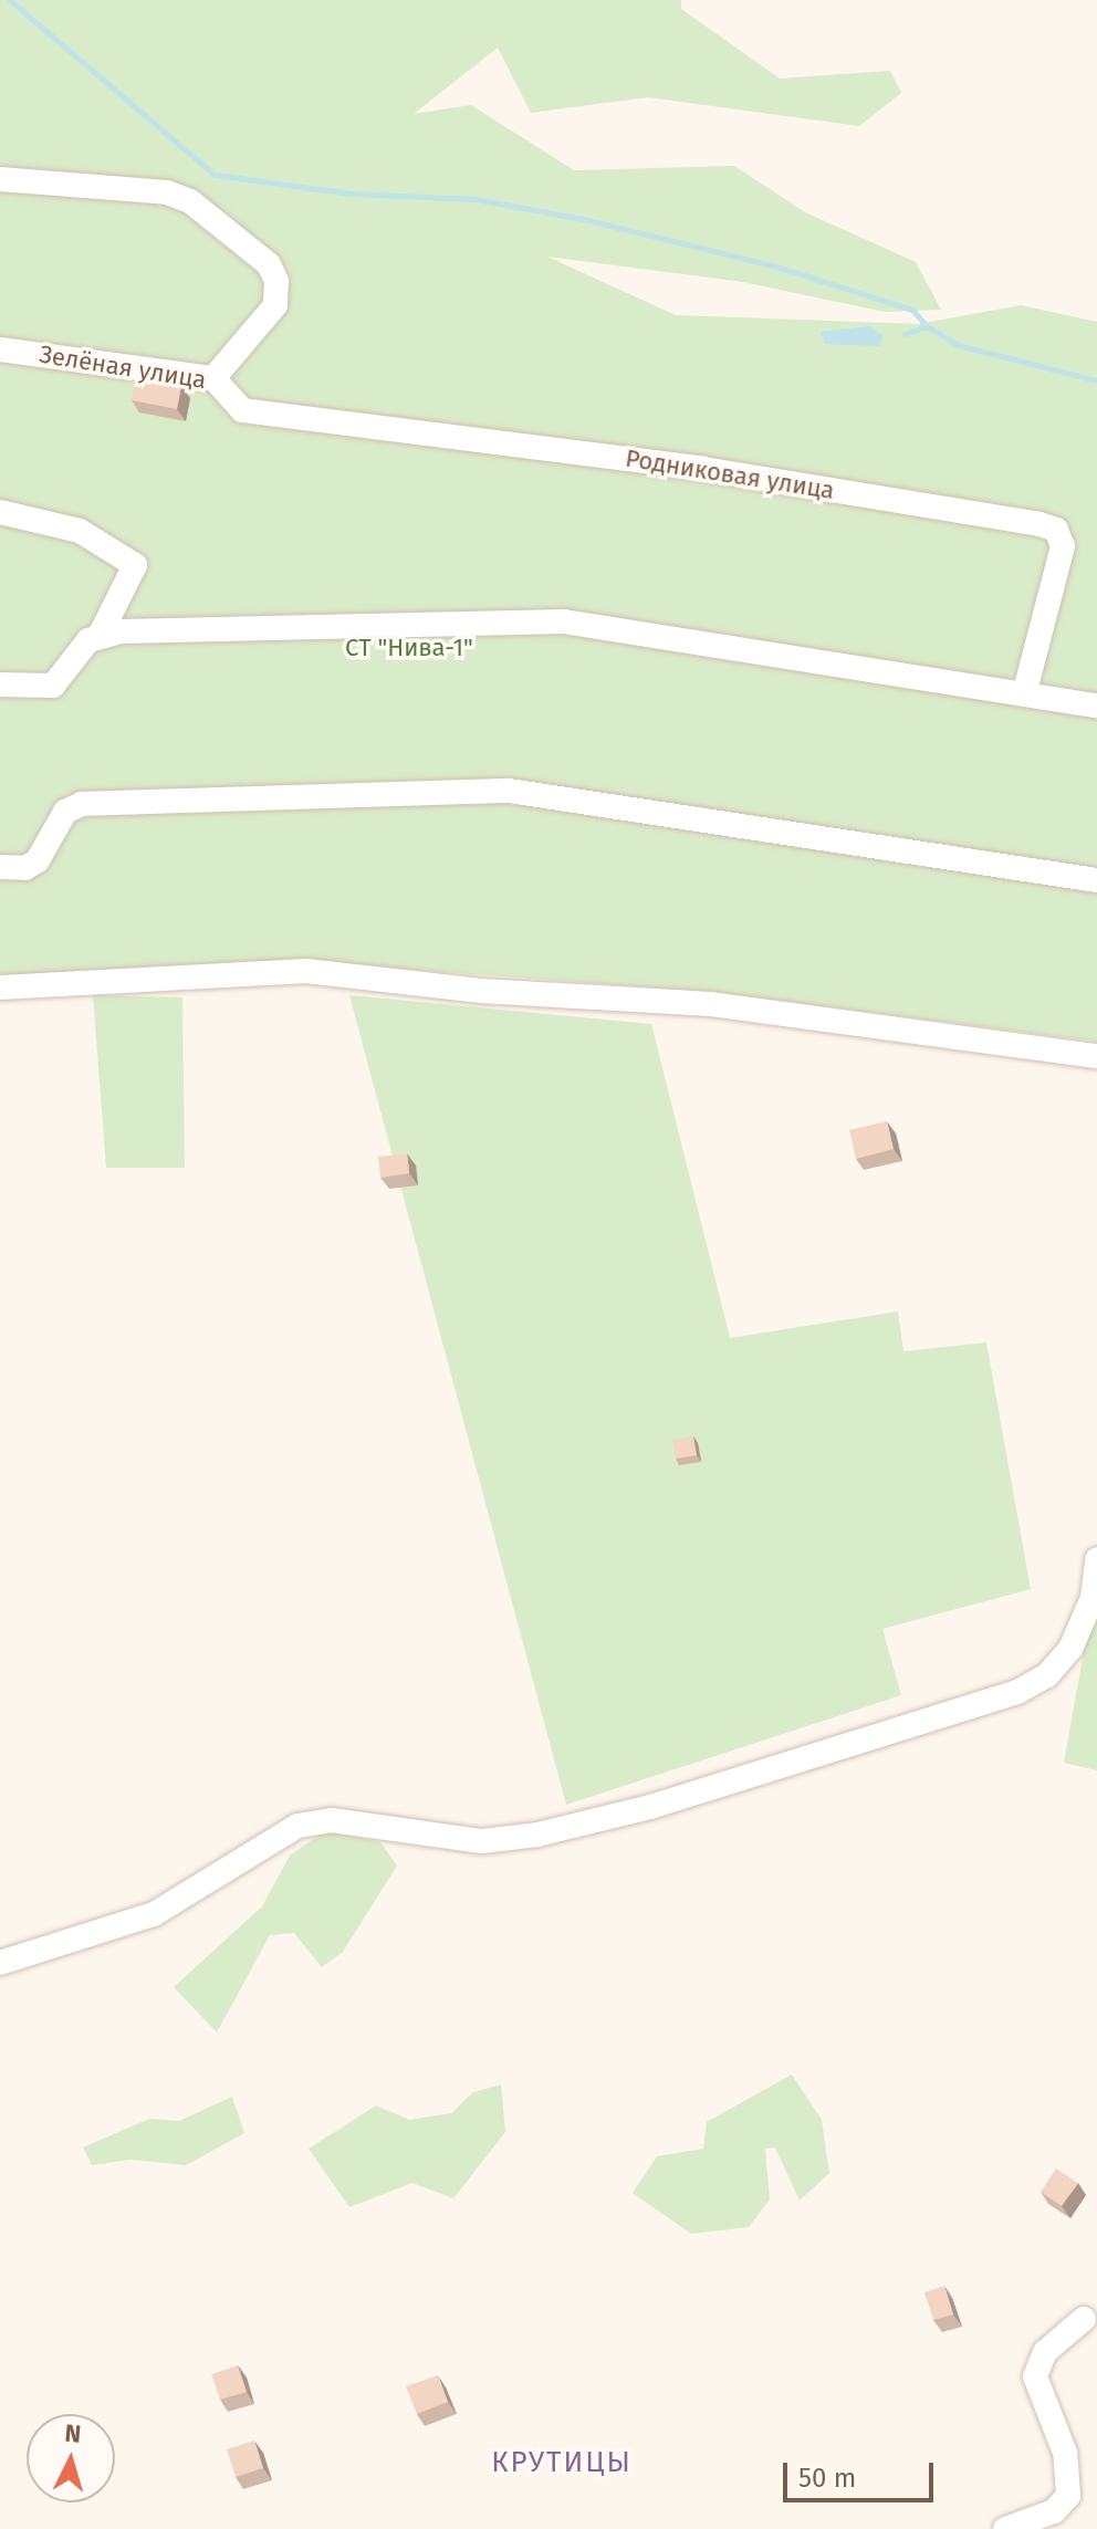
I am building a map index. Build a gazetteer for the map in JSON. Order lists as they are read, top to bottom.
{
  "streets": {
    "street": ["Зелёная улица", "Родниковая улица"]
  },
  "crossings": [
    ["Зелёная улица", "Родниковая улица"]
  ],
  "districts": ["КРУТИЦЫ"],
  "parks": ["СТ \"Нива-1\""],
  "scale_bar": "50 m",
  "north": "top"
}
